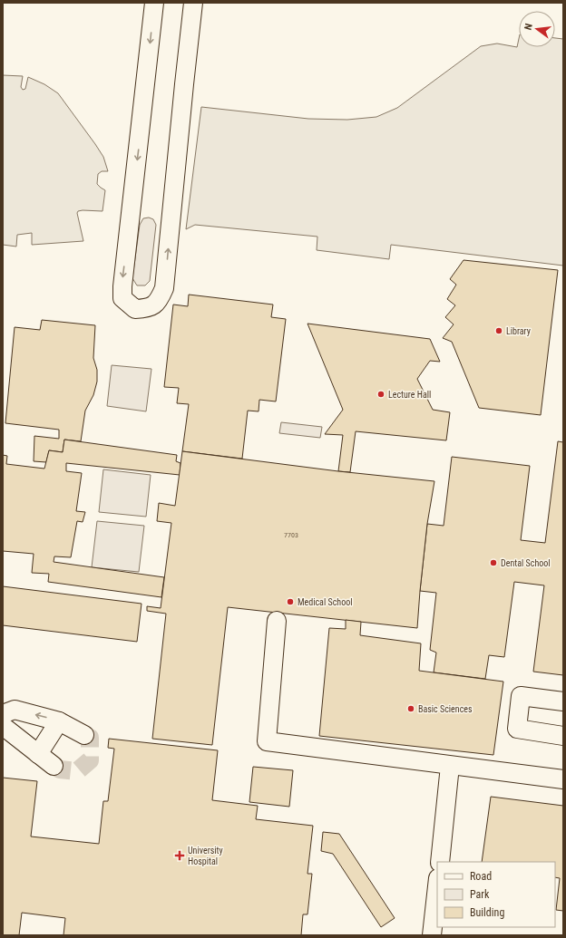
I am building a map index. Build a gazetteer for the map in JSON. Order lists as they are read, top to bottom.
{
  "places": {
    "other": [
      "Library",
      "Lecture Hall",
      "Dental School",
      "Medical School",
      "Basic Sciences"
    ],
    "health": ["University Hospital"]
  },
  "house_numbers": ["7703"],
  "legend": ["Road", "Park", "Building"],
  "north": "left"
}
